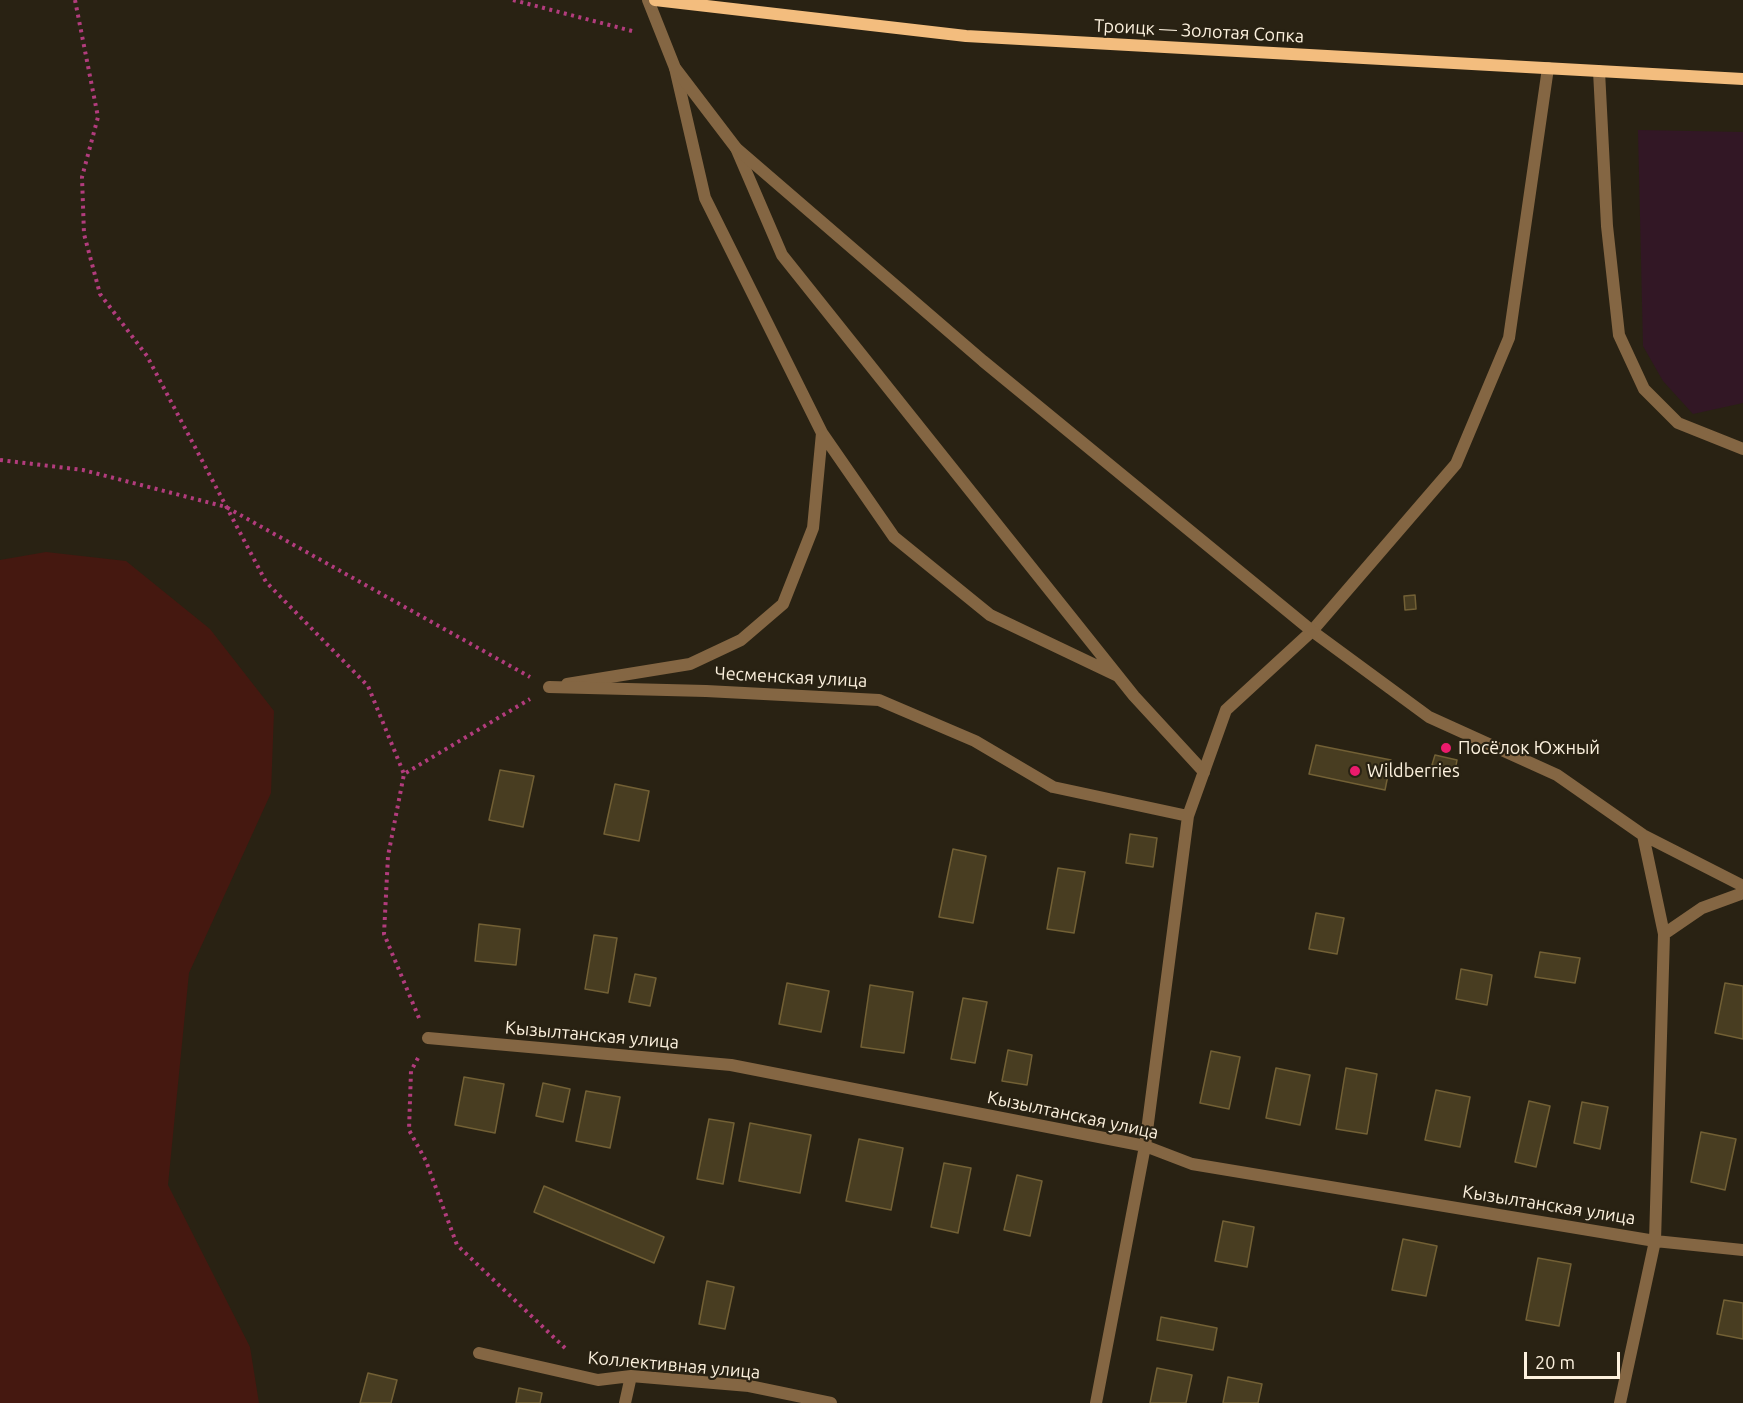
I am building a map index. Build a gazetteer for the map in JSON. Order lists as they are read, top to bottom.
{
  "streets": {
    "street": [
      "Троицк — Золотая Сопка",
      "Чесменская улица",
      "Кызылтанская улица",
      "Коллективная улица"
    ]
  },
  "places": ["Посёлок Южный", "Wildberries"],
  "scale_bar": "20 m"
}
